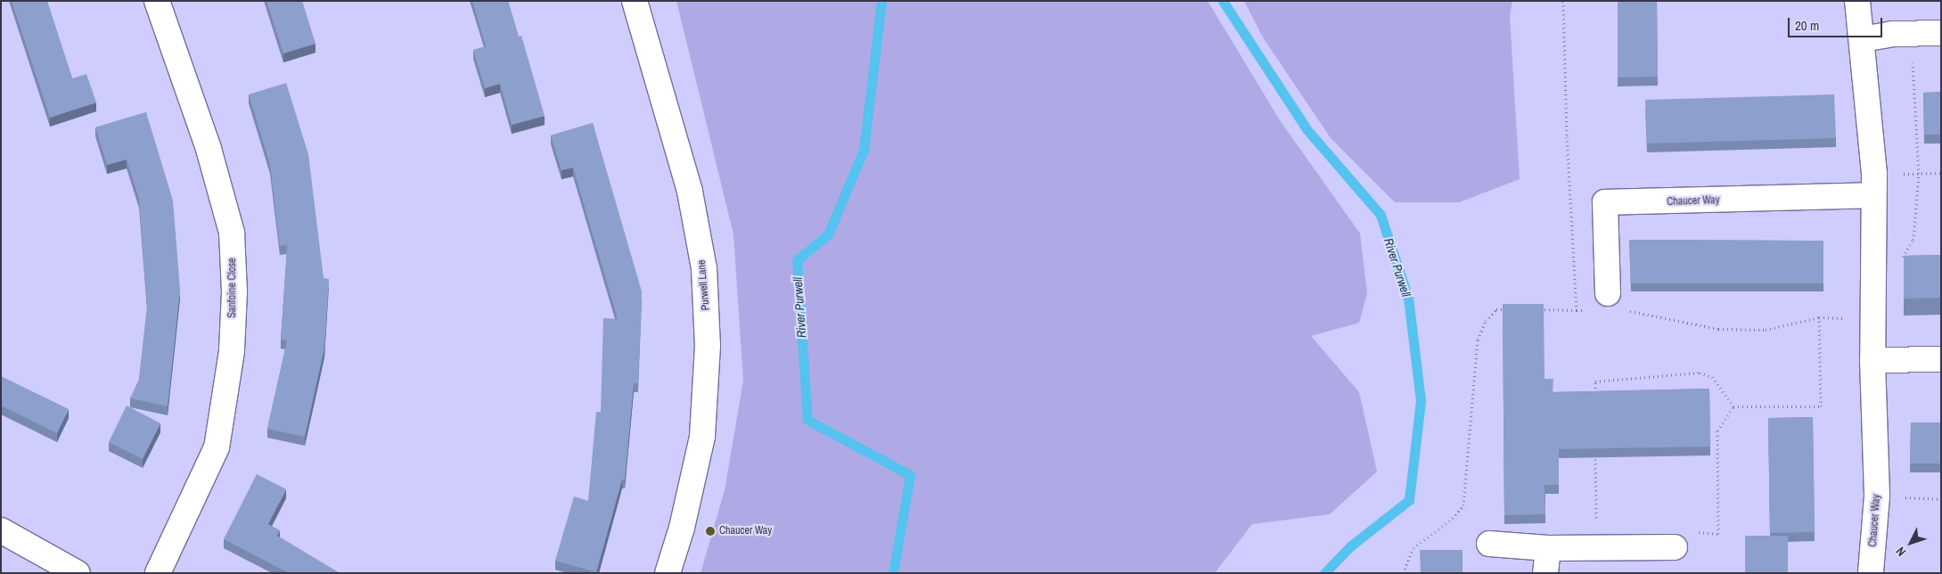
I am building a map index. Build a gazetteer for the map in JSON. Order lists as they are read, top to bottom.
{
  "streets": {
    "street": ["Chaucer Way", "Purwell Lane", "Sanfoine Close"]
  },
  "water": ["River Purwell"],
  "places": ["Chaucer Way"],
  "scale_bar": "20 m",
  "north": "bottom left"
}
